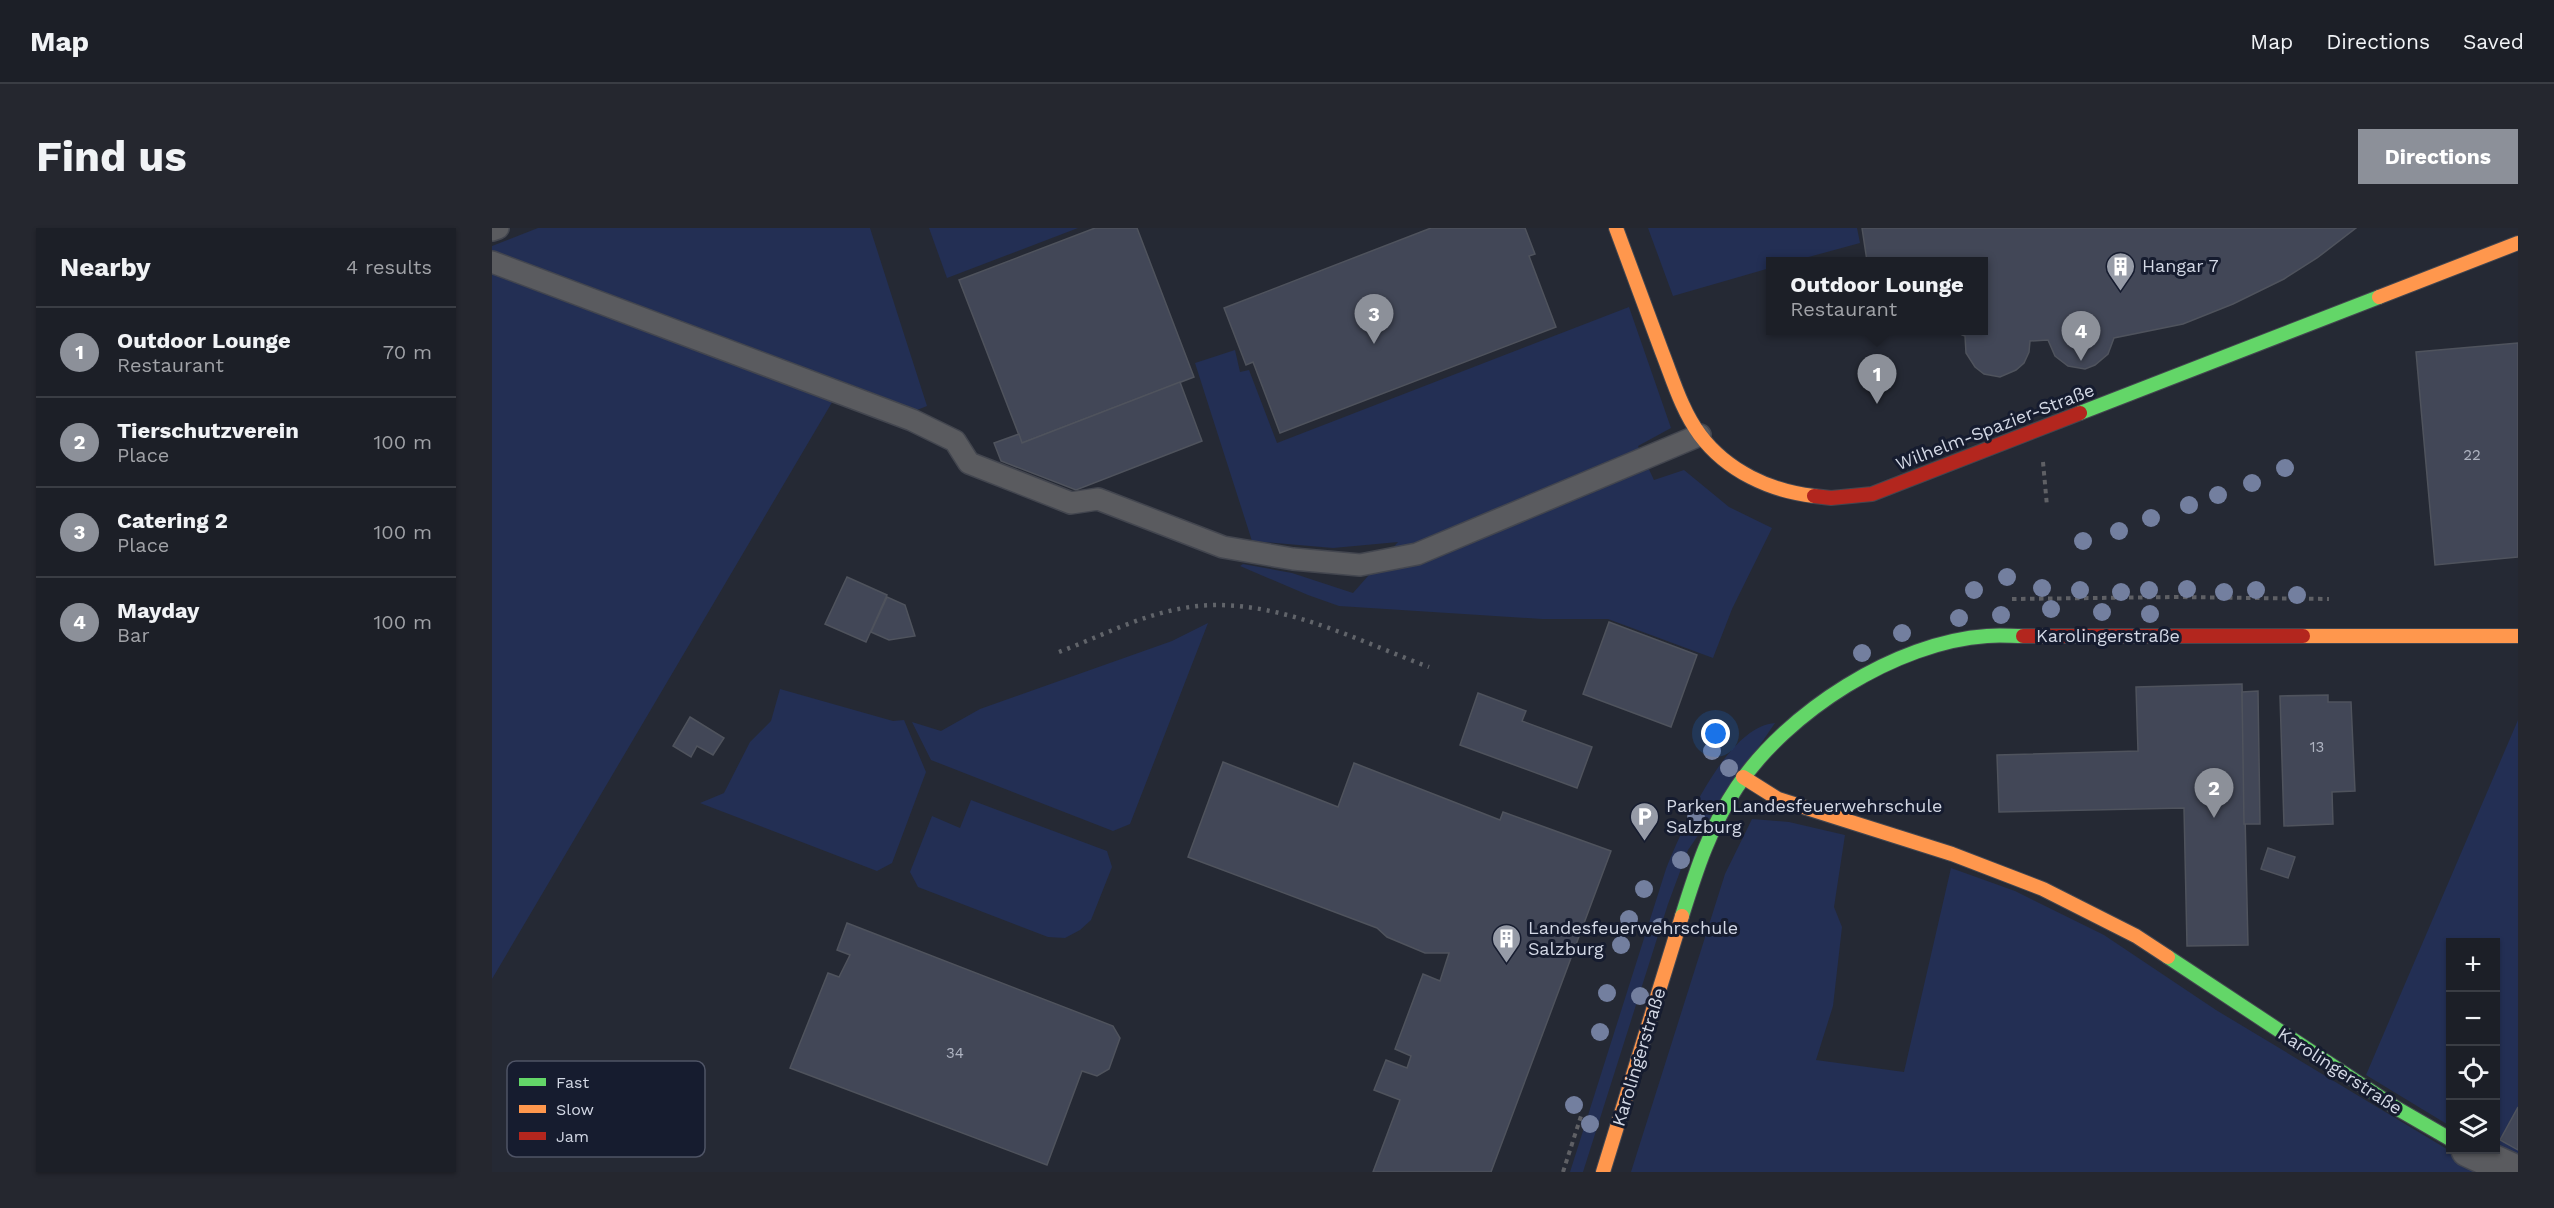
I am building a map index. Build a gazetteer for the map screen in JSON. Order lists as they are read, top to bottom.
{
  "streets": {
    "street": ["Wilhelm-Spazier-Straße", "Karolingerstraße"]
  },
  "places": {
    "building": ["Hangar 7", "Landesfeuerwehrschule Salzburg"],
    "parking": ["Parken Landesfeuerwehrschule Salzburg"]
  },
  "house_numbers": ["22", "13", "34"],
  "legend": ["Fast", "Slow", "Jam"],
  "page": {
    "header": "Map",
    "nav": ["Map", "Directions", "Saved"],
    "buttons": "Directions",
    "title": "Find us",
    "heading": ["Nearby", "4 results"],
    "popup": ["Outdoor Lounge", "Restaurant"],
    "pins": [
      "3",
      "4",
      "1",
      "2"
    ],
    "list": [
      {
        "mark": "1",
        "name": "Outdoor Lounge",
        "note": "Restaurant",
        "value": "70 m"
      },
      {
        "mark": "2",
        "name": "Tierschutzverein",
        "note": "Place",
        "value": "100 m"
      },
      {
        "mark": "3",
        "name": "Catering 2",
        "note": "Place",
        "value": "100 m"
      },
      {
        "mark": "4",
        "name": "Mayday",
        "note": "Bar",
        "value": "100 m"
      }
    ],
    "map_buttons": ["+", "−"]
  }
}
